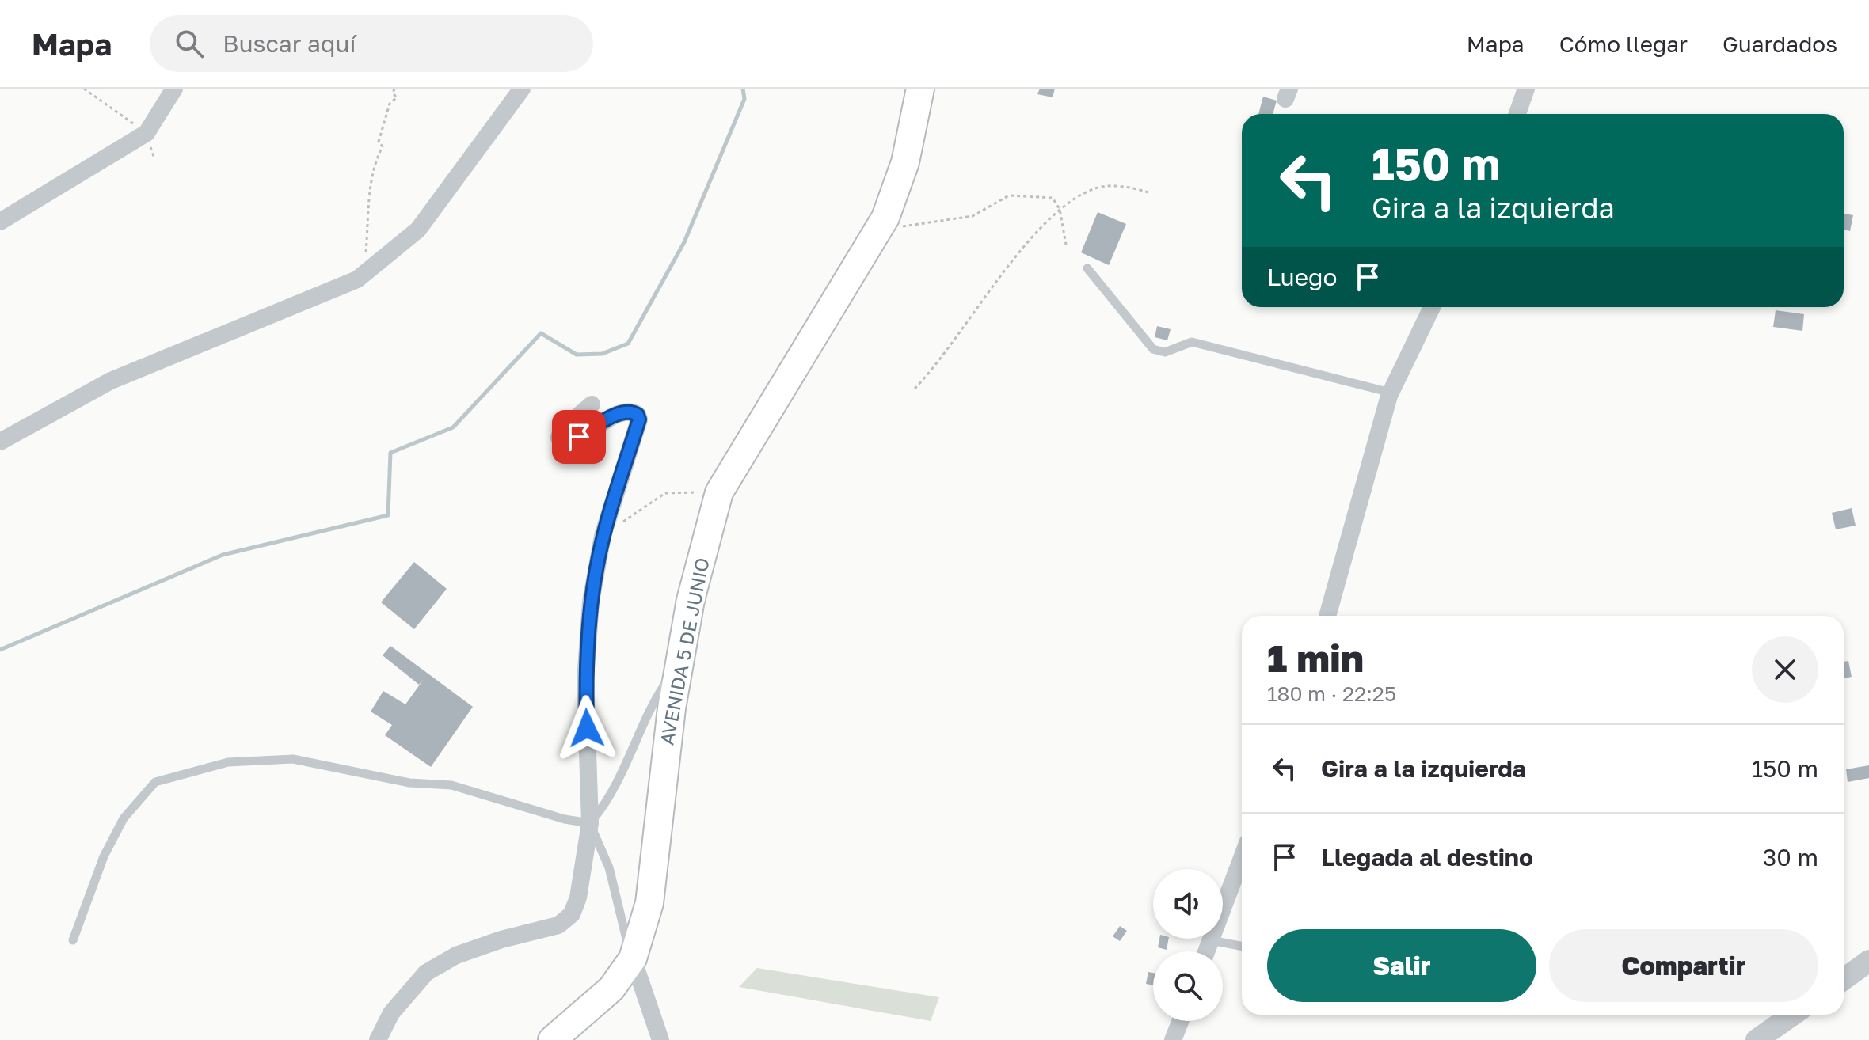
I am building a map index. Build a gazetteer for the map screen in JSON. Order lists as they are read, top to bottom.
{
  "streets": {
    "main road": ["AVENIDA 5 DE JUNIO"]
  },
  "page": {
    "header": "Mapa",
    "search": "Buscar aquí",
    "nav": ["Mapa", "Cómo llegar", "Guardados"],
    "turn": ["150 m", "Gira a la izquierda"],
    "then": "Luego",
    "heading": ["1 min", "180 m · 22:25"],
    "list": [
      {
        "name": "Gira a la izquierda",
        "value": "150 m"
      },
      {
        "name": "Llegada al destino",
        "value": "30 m"
      }
    ],
    "buttons": ["Salir", "Compartir"]
  }
}
